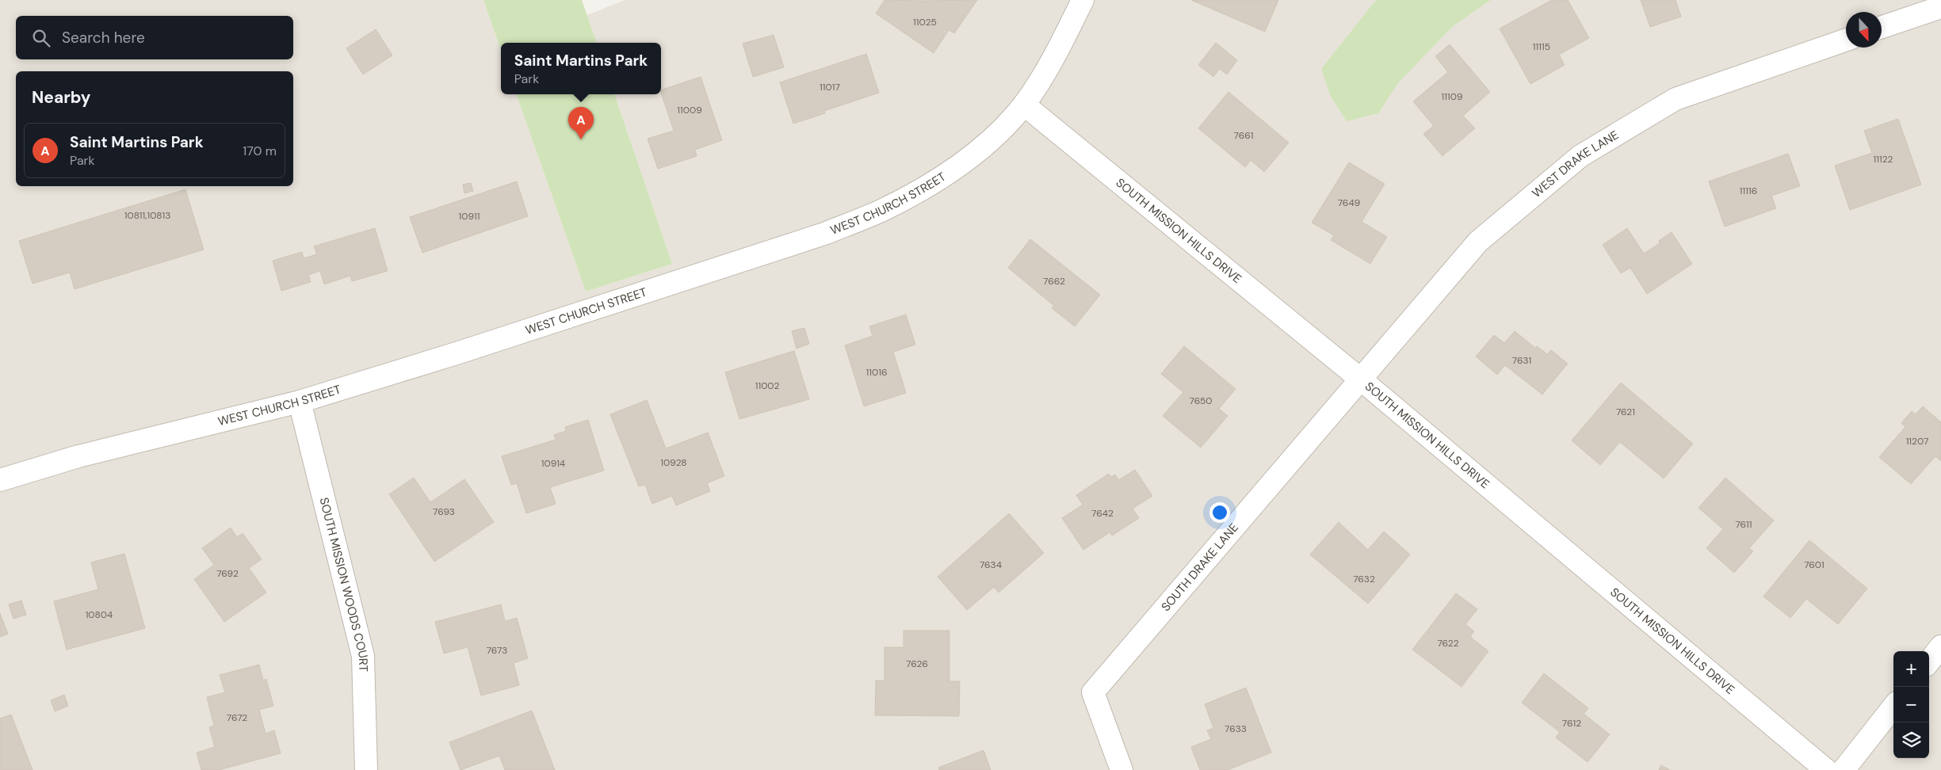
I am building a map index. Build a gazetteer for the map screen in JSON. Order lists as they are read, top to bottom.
{
  "streets": {
    "street": [
      "WEST DRAKE LANE",
      "WEST CHURCH STREET",
      "SOUTH MISSION HILLS DRIVE",
      "SOUTH DRAKE LANE",
      "SOUTH MISSION WOODS COURT"
    ]
  },
  "crossings": [
    ["WEST DRAKE LANE", "SOUTH MISSION HILLS DRIVE"],
    ["WEST DRAKE LANE", "SOUTH DRAKE LANE"],
    ["WEST CHURCH STREET", "SOUTH MISSION HILLS DRIVE"],
    ["WEST CHURCH STREET", "SOUTH MISSION WOODS COURT"],
    ["SOUTH MISSION HILLS DRIVE", "SOUTH DRAKE LANE"]
  ],
  "house_numbers": [
    "11025",
    "11115",
    "11017",
    "11109",
    "11009",
    "7661",
    "11122",
    "11116",
    "7649",
    "10811,10813",
    "10911",
    "7662",
    "7631",
    "11016",
    "11002",
    "7650",
    "7621",
    "11207",
    "10928",
    "10914",
    "7693",
    "7642",
    "7611",
    "7634",
    "7601",
    "7692",
    "7632",
    "10804",
    "7622",
    "7673",
    "7626",
    "7672",
    "7612",
    "7633"
  ],
  "north": "bottom",
  "page": {
    "search": "Search here",
    "popup": ["Saint Martins Park", "Park"],
    "heading": "Nearby",
    "pins": "A",
    "list": [
      {
        "mark": "A",
        "name": "Saint Martins Park",
        "note": "Park",
        "value": "170 m"
      }
    ],
    "map_buttons": ["+", "−"]
  }
}
